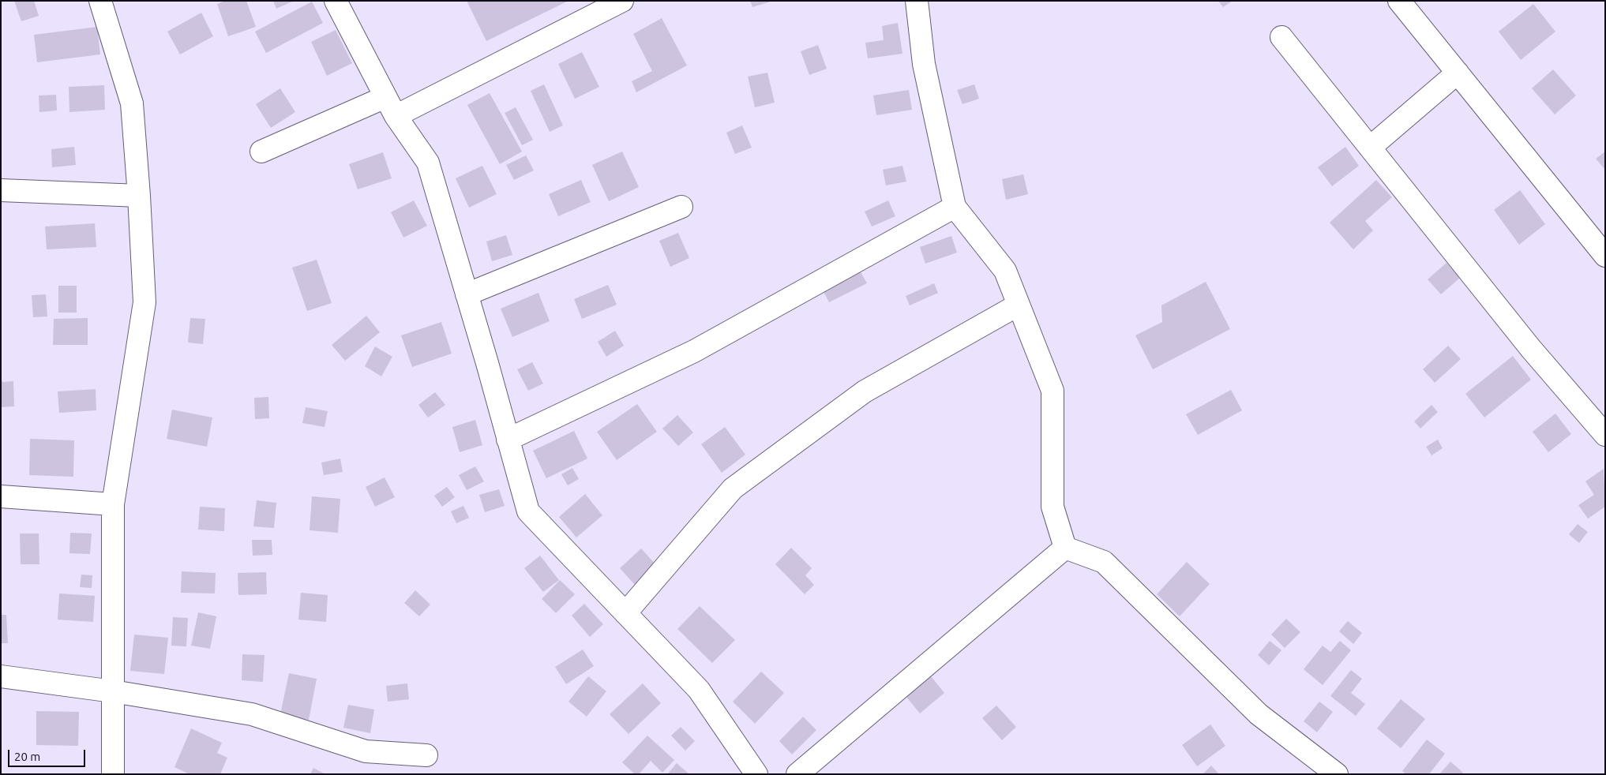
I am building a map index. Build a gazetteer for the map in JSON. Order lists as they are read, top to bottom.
{
  "scale_bar": "20 m"
}
